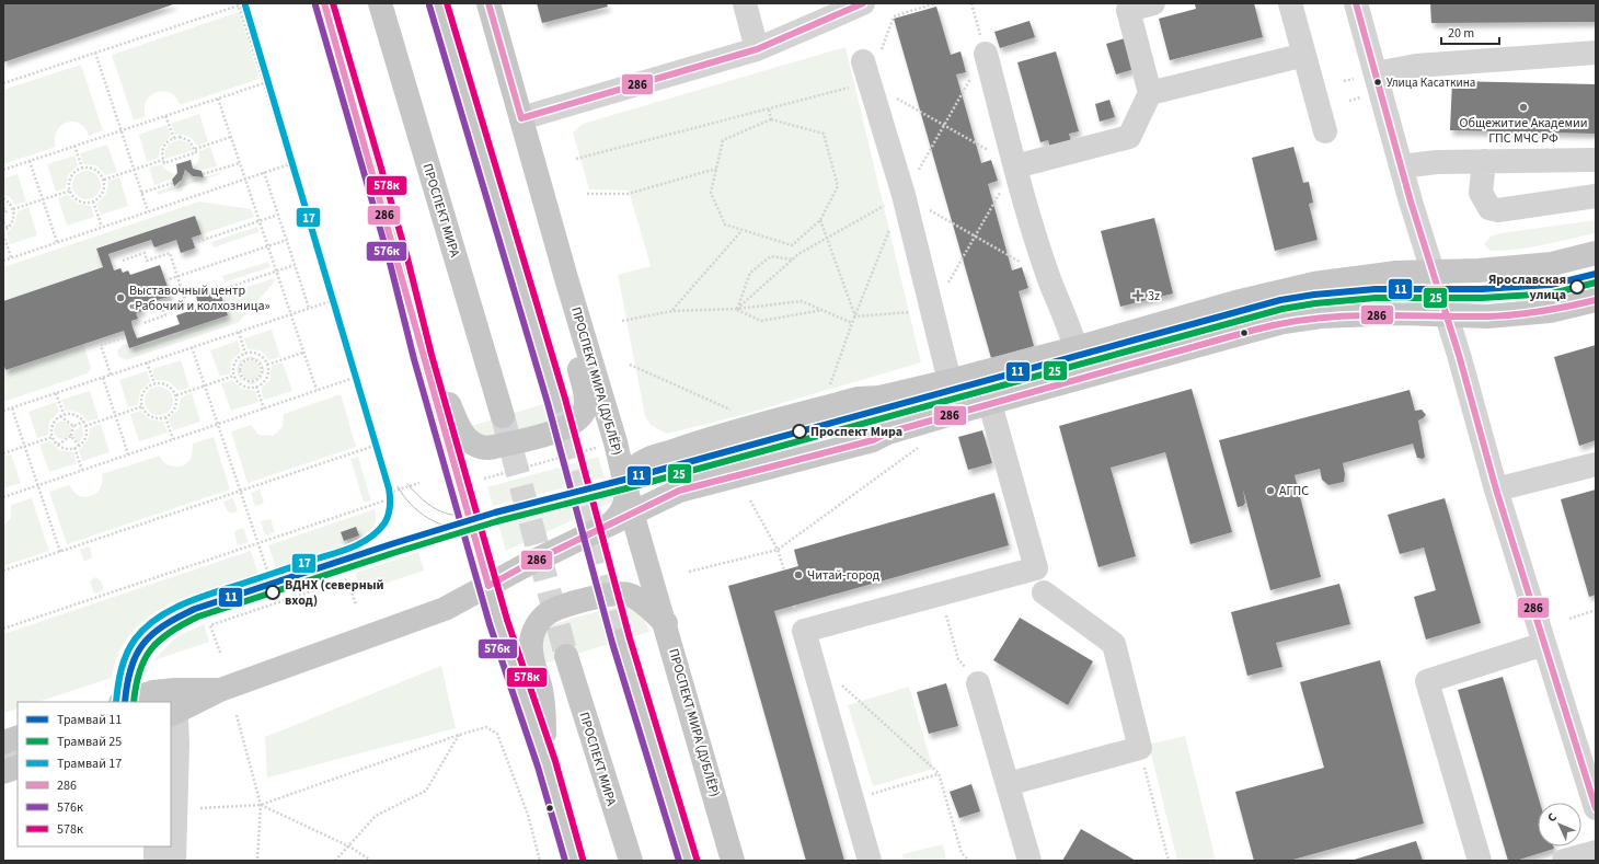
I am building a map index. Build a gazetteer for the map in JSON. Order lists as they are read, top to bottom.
{
  "streets": {
    "main road": ["ПРОСПЕКТ МИРА", "ПРОСПЕКТ МИРА (ДУБЛЁР)"]
  },
  "places": {
    "other": [
      "Улица Касаткина",
      "Общежитие Академии ГПС МЧС РФ",
      "Ярославская улица",
      "Выставочный центр «Рабочий и колхозница»",
      "Проспект Мира",
      "АГПС",
      "Читай-город",
      "ВДНХ (северный вход)"
    ],
    "health": ["3z"]
  },
  "lines": [
    "transit line 286",
    "transit line 578к",
    "tram line 17",
    "transit line 576к",
    "tram line 11",
    "tram line 25"
  ],
  "legend": [
    "Трамвай 11",
    "Трамвай 25",
    "Трамвай 17",
    "286",
    "576к",
    "578к"
  ],
  "scale_bar": "20 m",
  "north": "top left"
}
